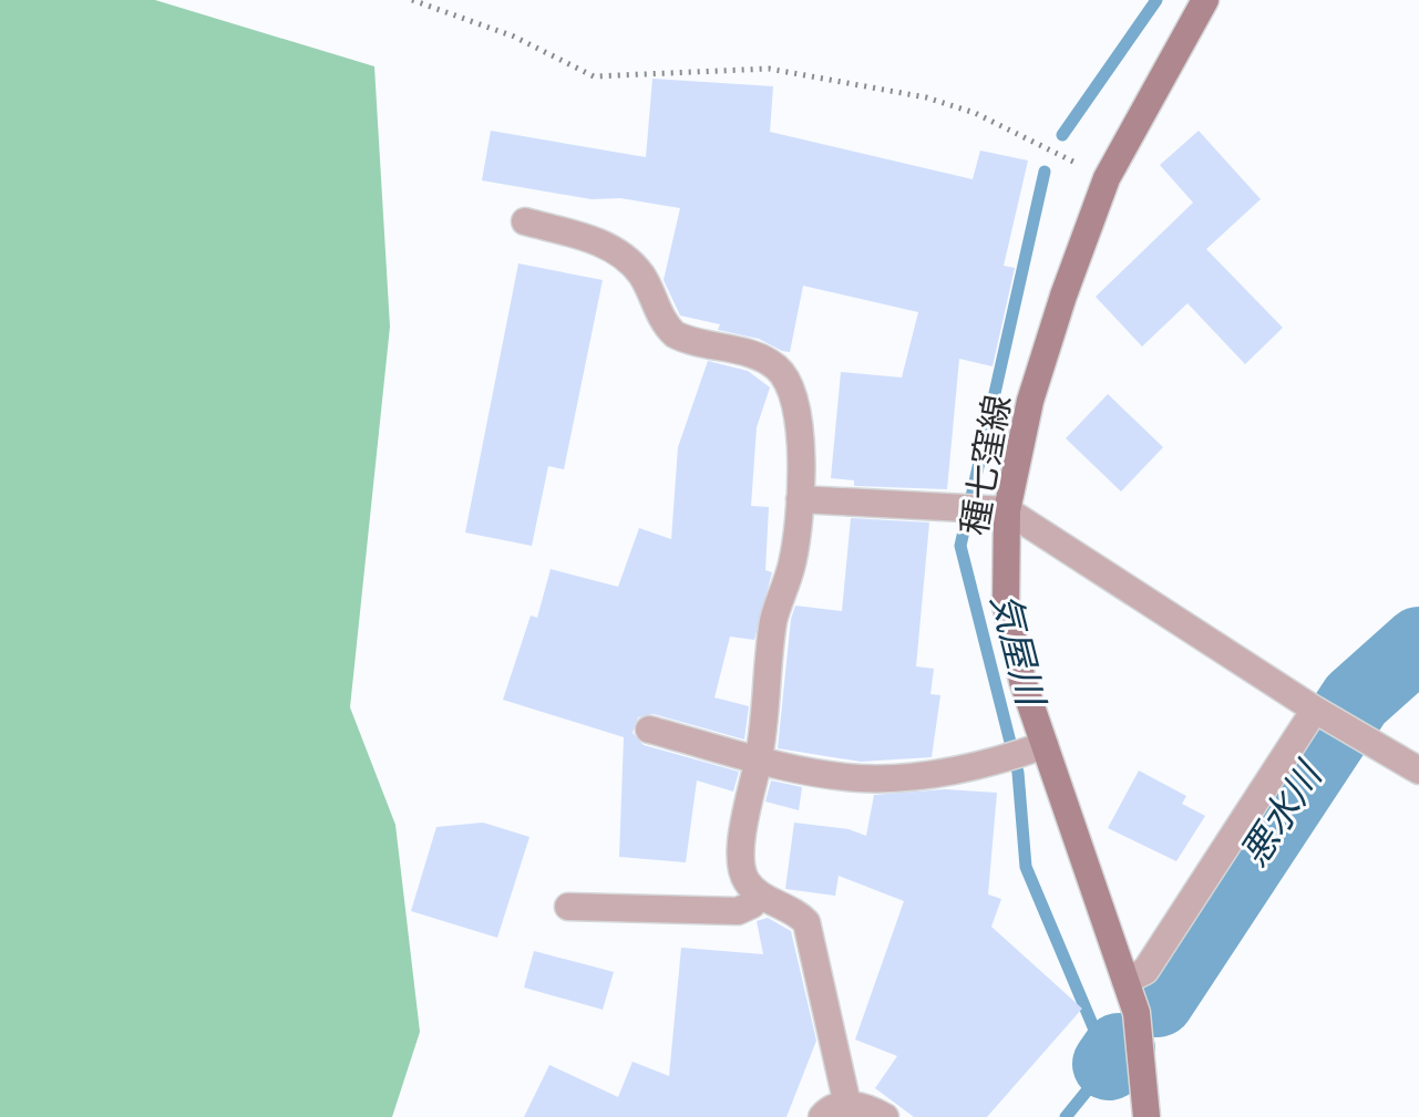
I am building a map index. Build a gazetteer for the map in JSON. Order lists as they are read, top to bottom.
{
  "streets": {
    "main road": ["種七窪線"]
  },
  "water": ["気屋川", "悪水川"]
}
